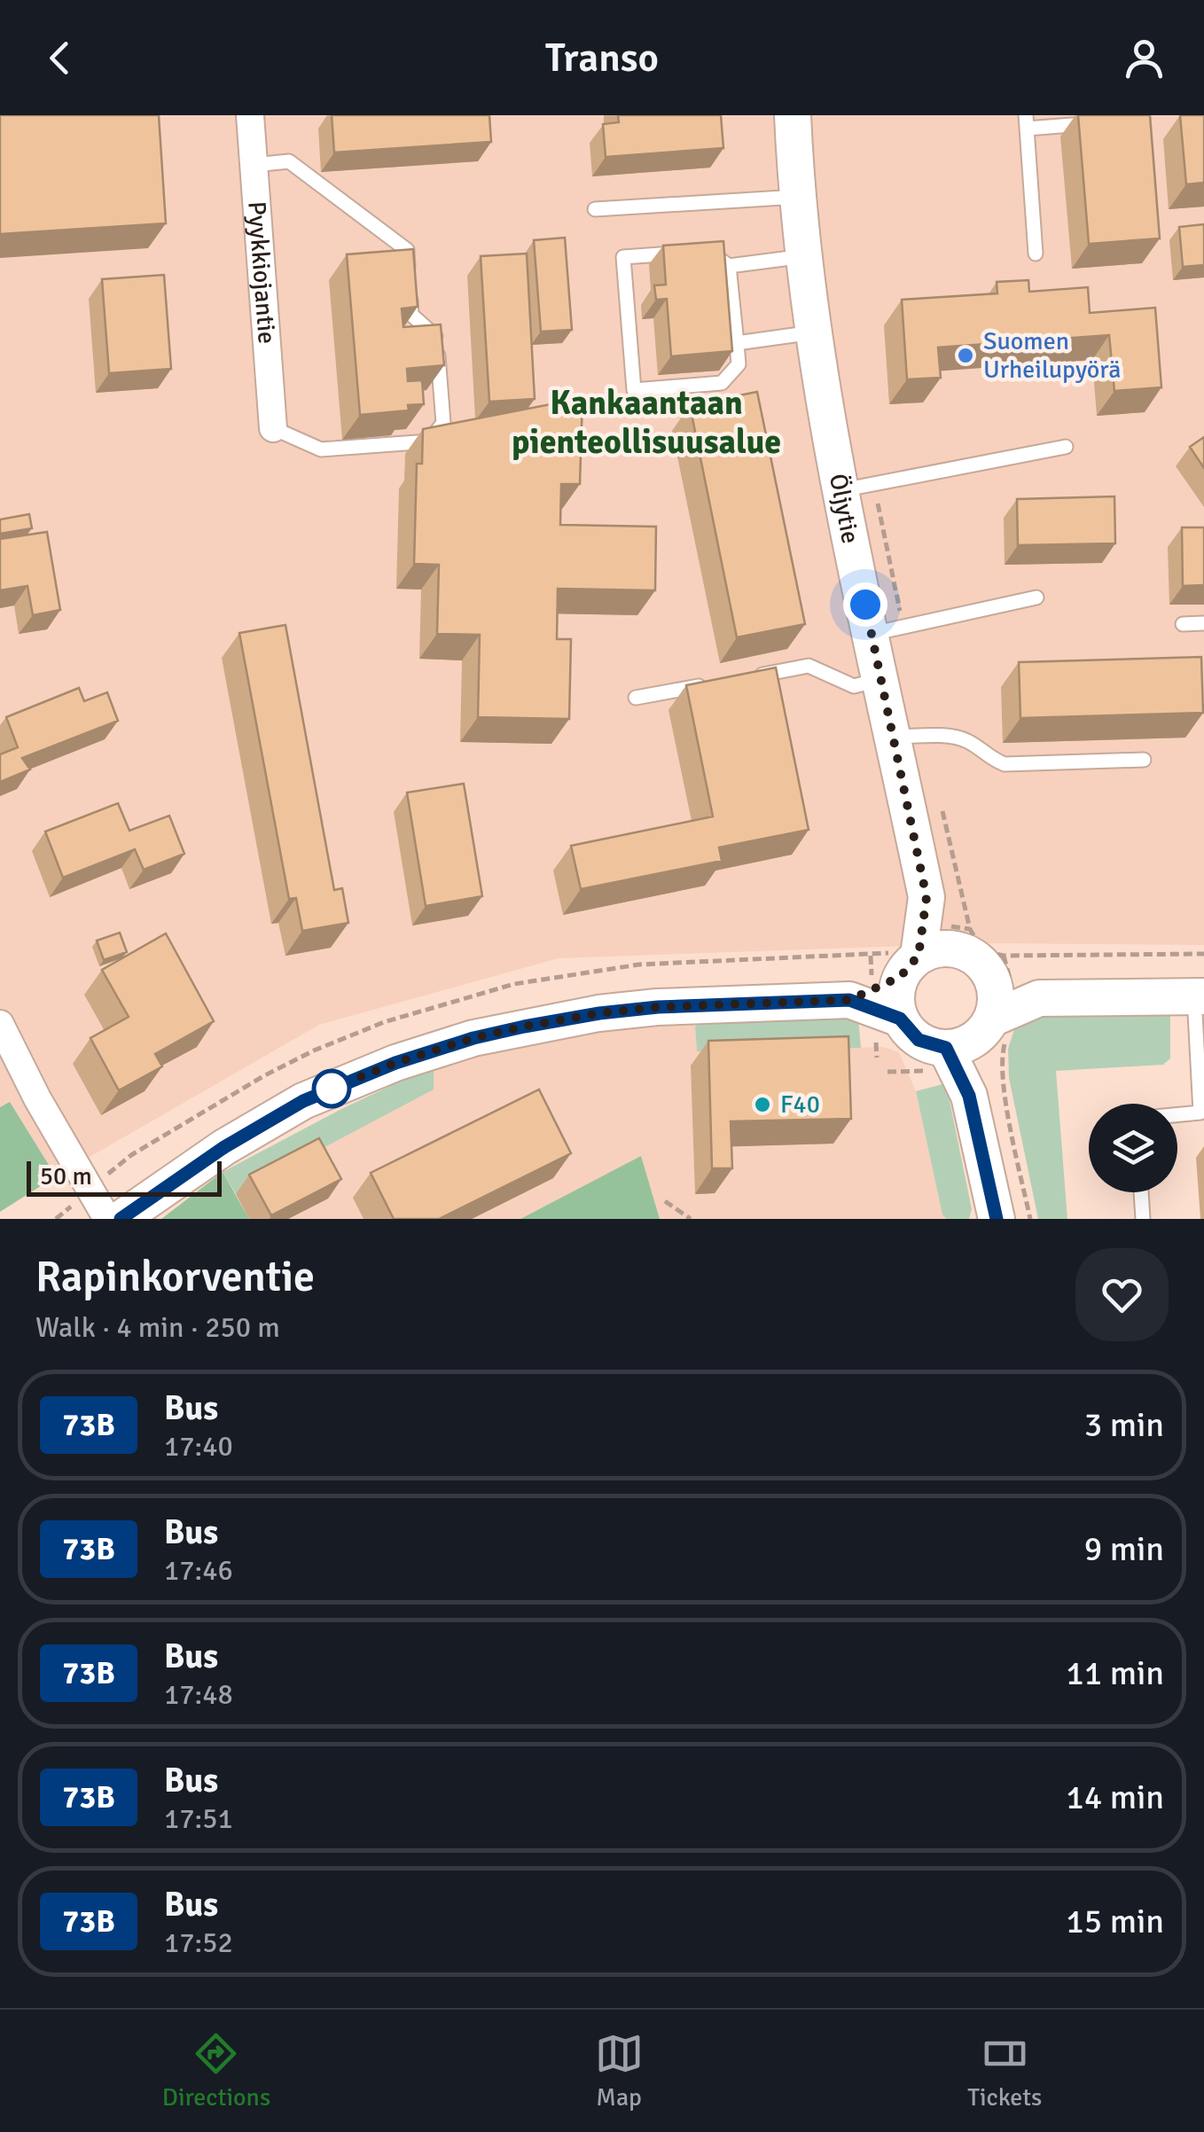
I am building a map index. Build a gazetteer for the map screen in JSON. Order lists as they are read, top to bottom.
{
  "streets": {
    "main road": ["Öljytie"],
    "street": ["Pyykkiojantie"]
  },
  "districts": ["Kankaantaan pienteollisuusalue"],
  "places": ["Suomen Urheilupyörä", "F40"],
  "lines": ["bus line 73B"],
  "scale_bar": "50 m",
  "page": {
    "header": "Transo",
    "scale": "50 m",
    "heading": ["Rapinkorventie", "Walk · 4 min · 250 m"],
    "list": [
      {
        "mark": "73B",
        "name": "Bus",
        "note": "17:40",
        "value": "3 min"
      },
      {
        "mark": "73B",
        "name": "Bus",
        "note": "17:46",
        "value": "9 min"
      },
      {
        "mark": "73B",
        "name": "Bus",
        "note": "17:48",
        "value": "11 min"
      },
      {
        "mark": "73B",
        "name": "Bus",
        "note": "17:51",
        "value": "14 min"
      },
      {
        "mark": "73B",
        "name": "Bus",
        "note": "17:52",
        "value": "15 min"
      }
    ],
    "tabs": ["Directions", "Map", "Tickets"]
  }
}
